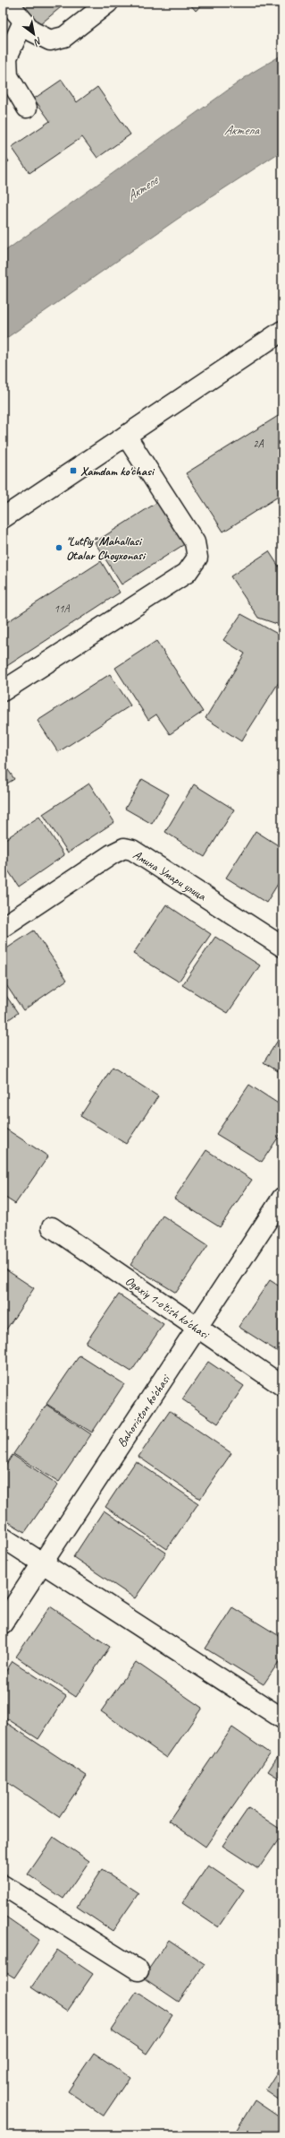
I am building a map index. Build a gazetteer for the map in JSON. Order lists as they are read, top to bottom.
{
  "streets": {
    "street": ["Амина Умари улица", "Ogaxiy 1-o'tish ko'chasi", "Bahoriston ko'chasi"]
  },
  "crossings": [
    ["Ogaxiy 1-o'tish ko'chasi", "Bahoriston ko'chasi"]
  ],
  "water": ["Актепа", "Актепе"],
  "places": {
    "transit": ["Xamdam ko'chasi"],
    "other": ["\"Lutfiy\" Mahallasi Otalar Choyxonasi"]
  },
  "house_numbers": ["2A", "11А"],
  "north": "bottom right"
}
